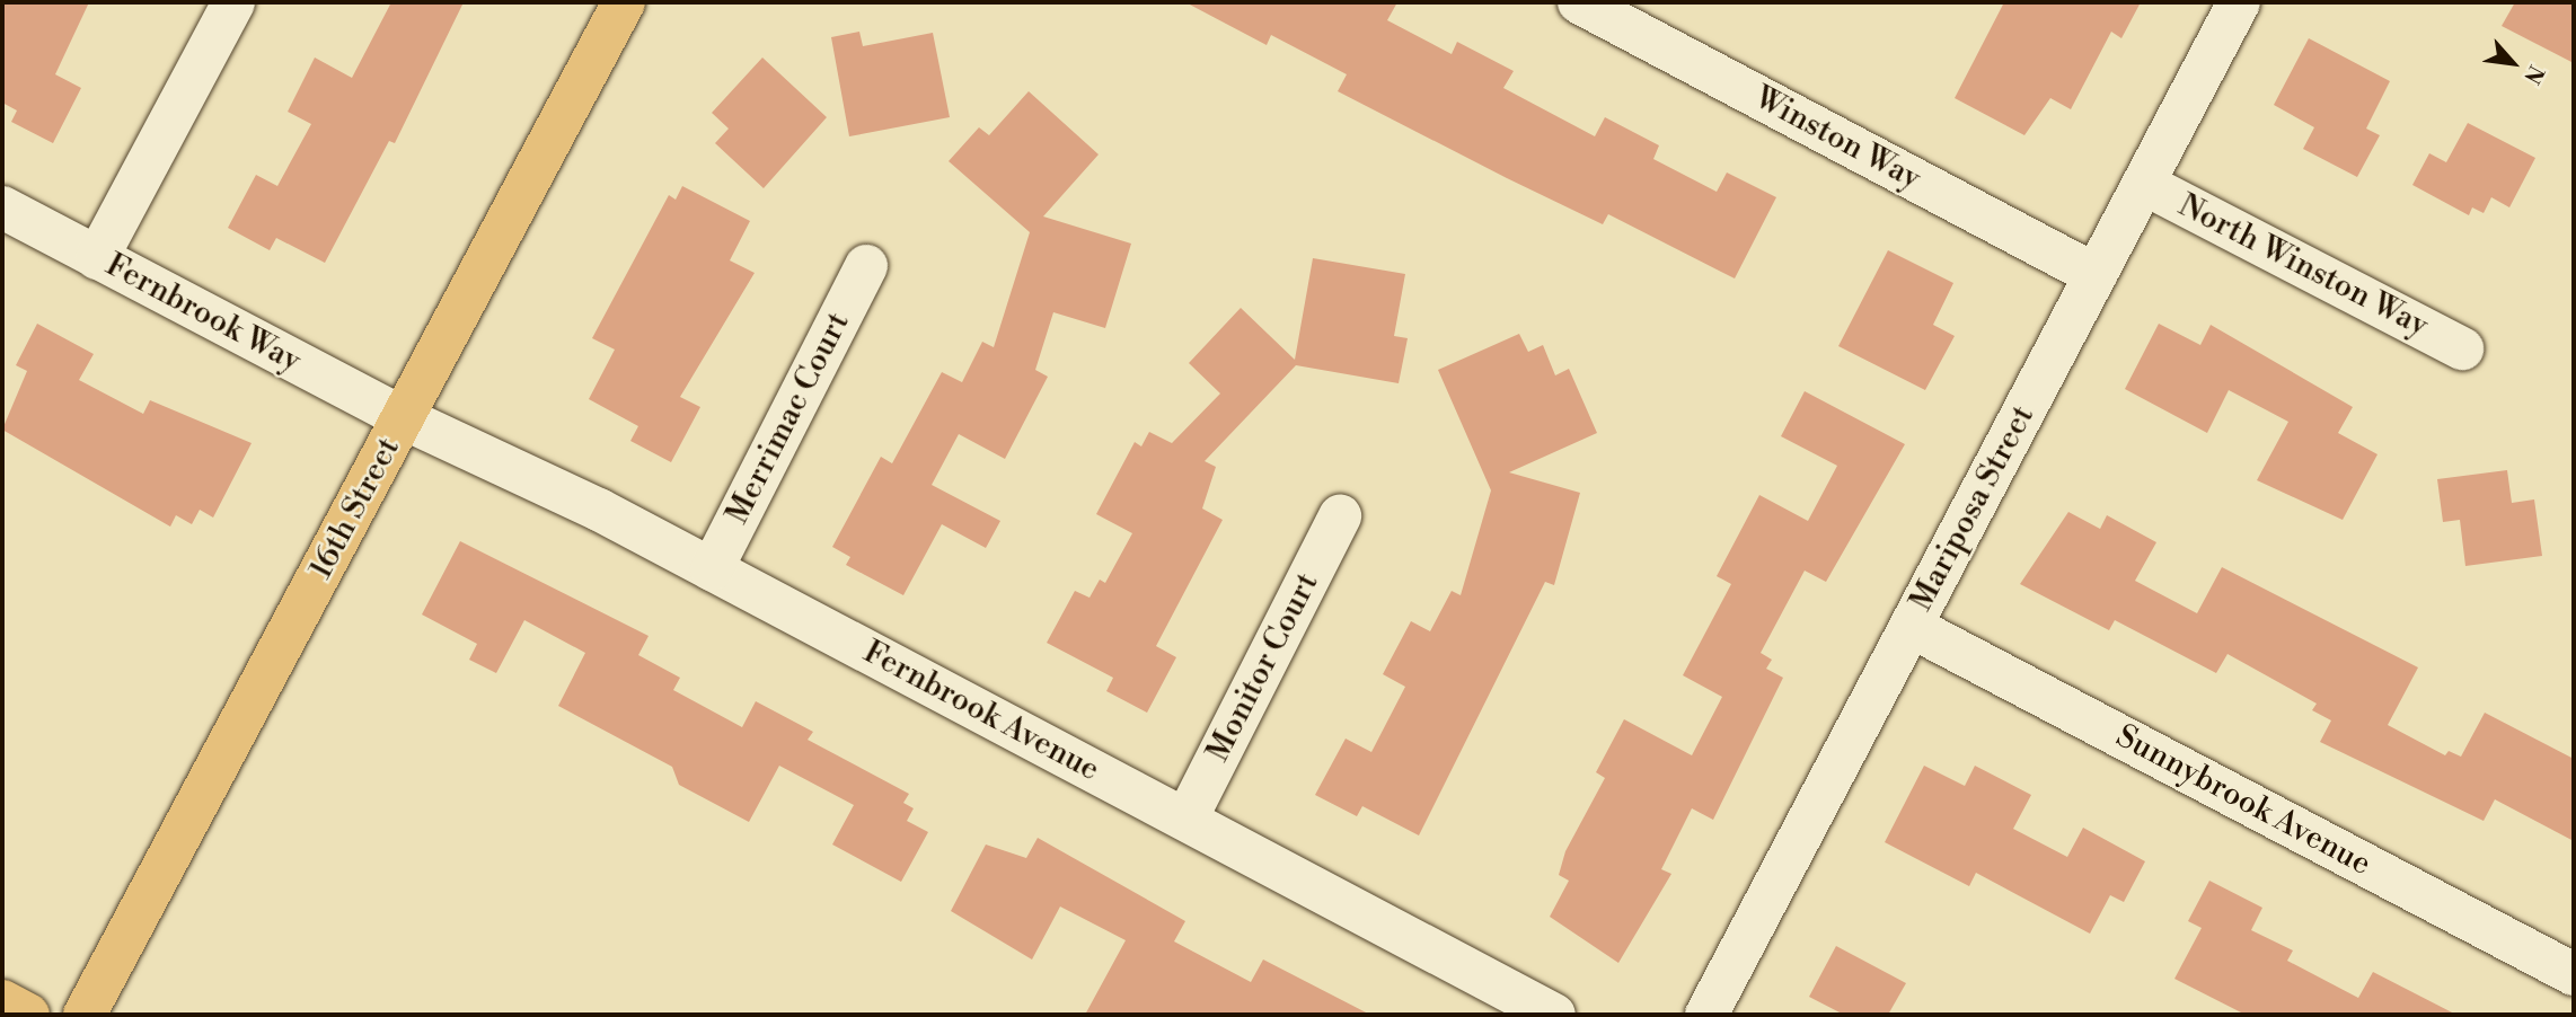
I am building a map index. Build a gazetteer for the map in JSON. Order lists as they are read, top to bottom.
{
  "streets": {
    "main road": ["16th Street"],
    "street": [
      "Winston Way",
      "North Winston Way",
      "Fernbrook Way",
      "Merrimac Court",
      "Mariposa Street",
      "Monitor Court",
      "Fernbrook Avenue",
      "Sunnybrook Avenue"
    ]
  },
  "crossings": [
    ["Winston Way", "Mariposa Street"],
    ["North Winston Way", "Mariposa Street"],
    ["Fernbrook Way", "16th Street"],
    ["Fernbrook Way", "Fernbrook Avenue"],
    ["Merrimac Court", "Fernbrook Avenue"],
    ["16th Street", "Fernbrook Avenue"],
    ["Mariposa Street", "Sunnybrook Avenue"],
    ["Monitor Court", "Fernbrook Avenue"]
  ],
  "north": "bottom right"
}
